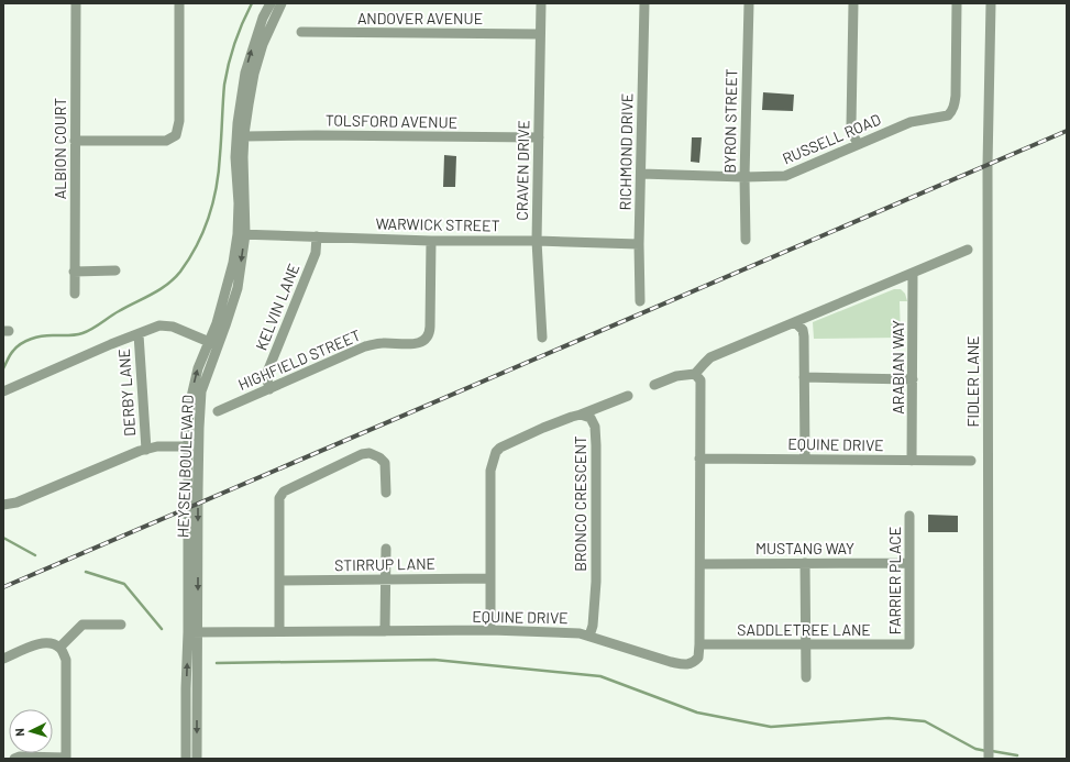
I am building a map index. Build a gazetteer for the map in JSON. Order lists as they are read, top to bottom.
{
  "streets": {
    "street": [
      "ANDOVER AVENUE",
      "TOLSFORD AVENUE",
      "BYRON STREET",
      "RUSSELL ROAD",
      "ALBION COURT",
      "RICHMOND DRIVE",
      "CRAVEN DRIVE",
      "WARWICK STREET",
      "KELVIN LANE",
      "HIGHFIELD STREET",
      "ARABIAN WAY",
      "FIDLER LANE",
      "DERBY LANE",
      "EQUINE DRIVE",
      "HEYSEN BOULEVARD",
      "BRONCO CRESCENT",
      "MUSTANG WAY",
      "STIRRUP LANE",
      "FARRIER PLACE",
      "SADDLETREE LANE"
    ]
  },
  "crossings": [
    ["ANDOVER AVENUE", "CRAVEN DRIVE"],
    ["TOLSFORD AVENUE", "CRAVEN DRIVE"],
    ["TOLSFORD AVENUE", "HEYSEN BOULEVARD"],
    ["BYRON STREET", "RUSSELL ROAD"],
    ["RUSSELL ROAD", "RICHMOND DRIVE"],
    ["RICHMOND DRIVE", "WARWICK STREET"],
    ["CRAVEN DRIVE", "WARWICK STREET"],
    ["WARWICK STREET", "KELVIN LANE"],
    ["WARWICK STREET", "HIGHFIELD STREET"],
    ["WARWICK STREET", "HEYSEN BOULEVARD"],
    ["KELVIN LANE", "HIGHFIELD STREET"],
    ["ARABIAN WAY", "EQUINE DRIVE"],
    ["EQUINE DRIVE", "HEYSEN BOULEVARD"],
    ["EQUINE DRIVE", "BRONCO CRESCENT"],
    ["EQUINE DRIVE", "MUSTANG WAY"],
    ["EQUINE DRIVE", "SADDLETREE LANE"],
    ["BRONCO CRESCENT", "STIRRUP LANE"],
    ["MUSTANG WAY", "FARRIER PLACE"],
    ["FARRIER PLACE", "SADDLETREE LANE"]
  ],
  "north": "left"
}
